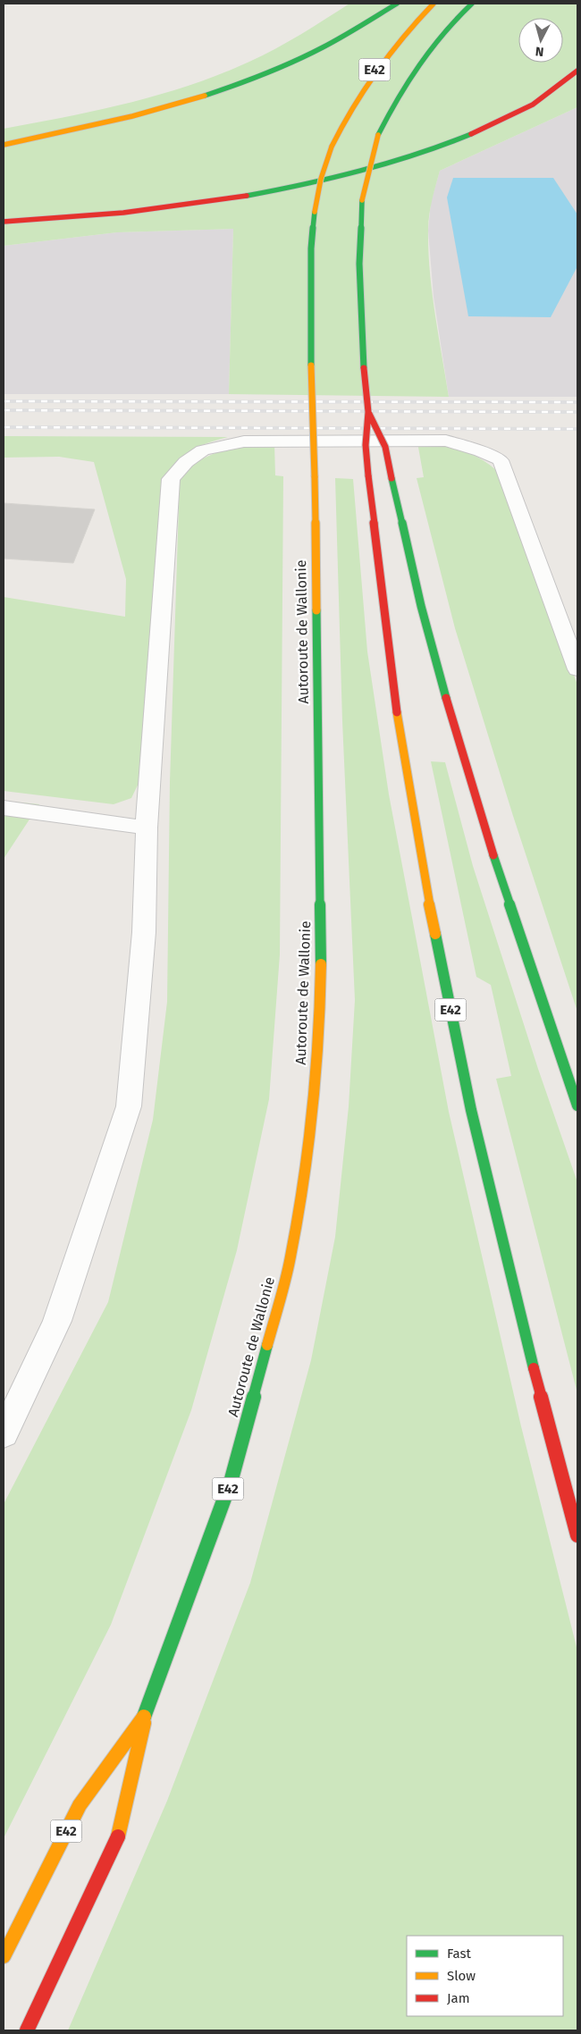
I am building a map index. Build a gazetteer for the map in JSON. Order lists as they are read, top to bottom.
{
  "streets": {
    "highway": ["E42", "Autoroute de Wallonie"]
  },
  "legend": ["Fast", "Slow", "Jam"],
  "north": "bottom"
}
